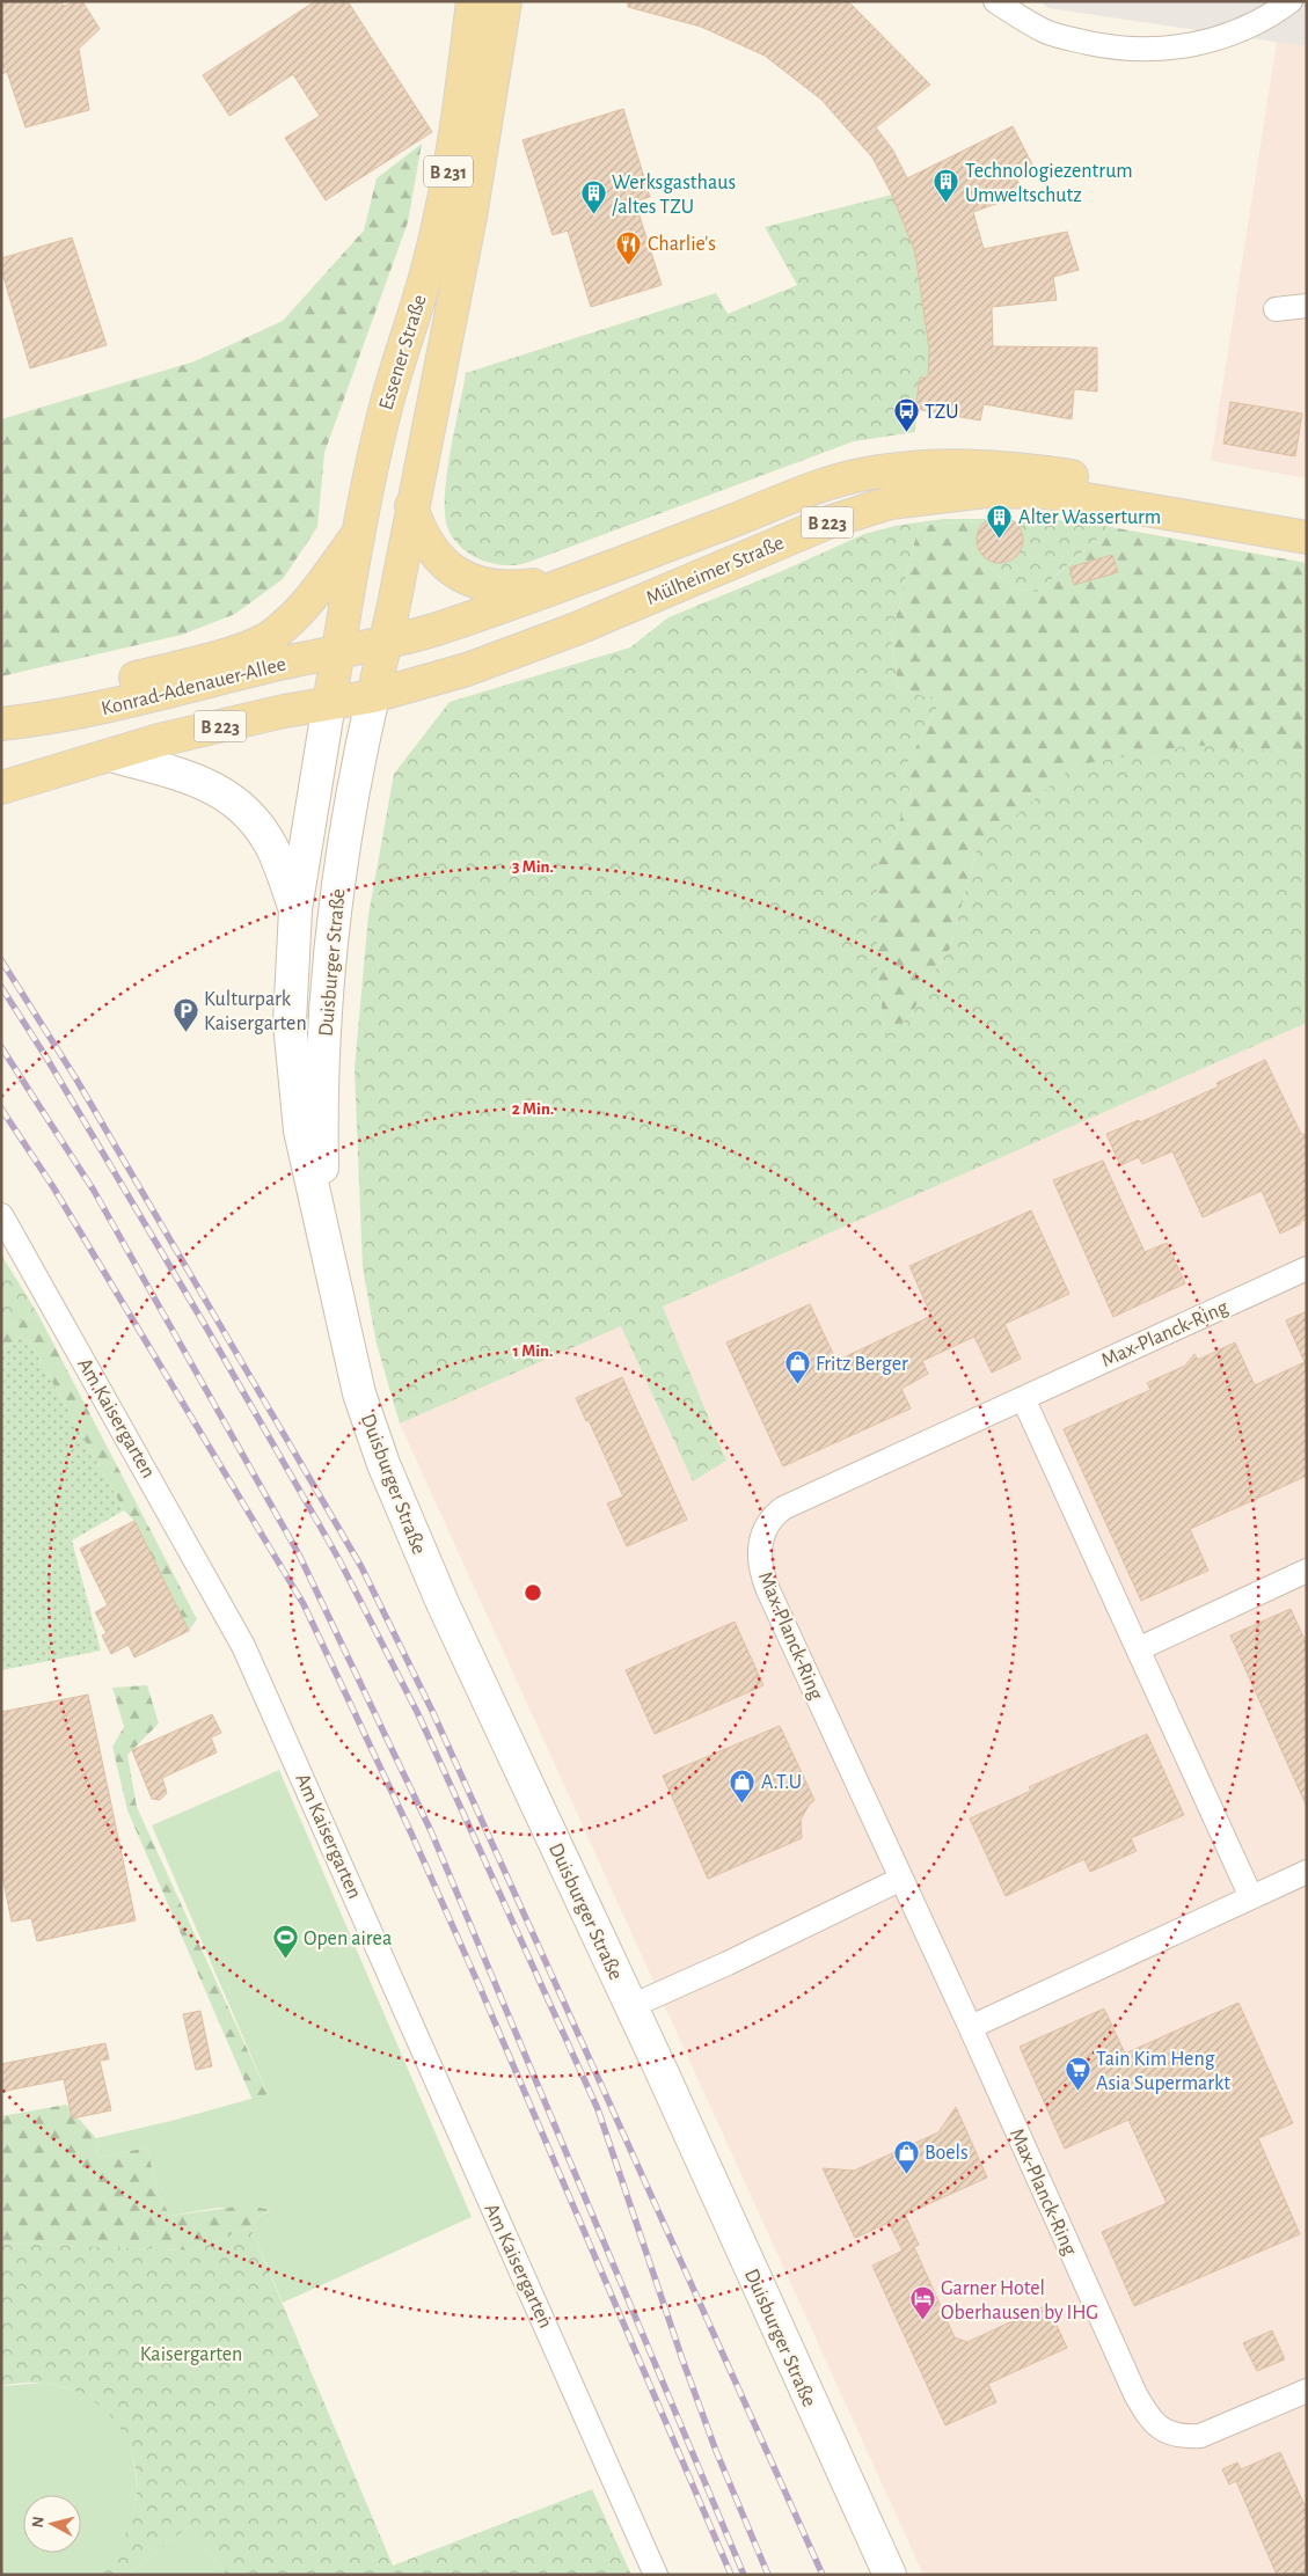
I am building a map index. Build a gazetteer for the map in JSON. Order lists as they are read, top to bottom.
{
  "streets": {
    "main road": [
      "B 231",
      "Essener Straße",
      "B 223",
      "Mülheimer Straße",
      "Konrad-Adenauer-Allee",
      "Duisburger Straße"
    ],
    "street": ["Max-Planck-Ring", "Am Kaisergarten"]
  },
  "crossings": [
    ["Essener Straße", "B 223"],
    ["Essener Straße", "Mülheimer Straße"],
    ["Essener Straße", "Konrad-Adenauer-Allee"],
    ["Essener Straße", "Duisburger Straße"],
    ["B 223", "Mülheimer Straße"],
    ["B 223", "Duisburger Straße"],
    ["Mülheimer Straße", "Konrad-Adenauer-Allee"],
    ["Mülheimer Straße", "Duisburger Straße"]
  ],
  "parks": ["Kaisergarten"],
  "places": {
    "building": ["Technologiezentrum Umweltschutz", "Werksgasthaus /altes TZU", "Alter Wasserturm"],
    "restaurant": ["Charlie's"],
    "bus stop": ["TZU"],
    "parking": ["Kulturpark Kaisergarten"],
    "shop": ["Fritz Berger", "A.T.U", "Boels"],
    "sports": ["Open airea"],
    "supermarket": ["Tain Kim Heng Asia Supermarkt"],
    "hotel": ["Garner Hotel Oberhausen by IHG"]
  },
  "north": "left",
  "rings": ["3 Min.", "2 Min.", "1 Min."]
}
